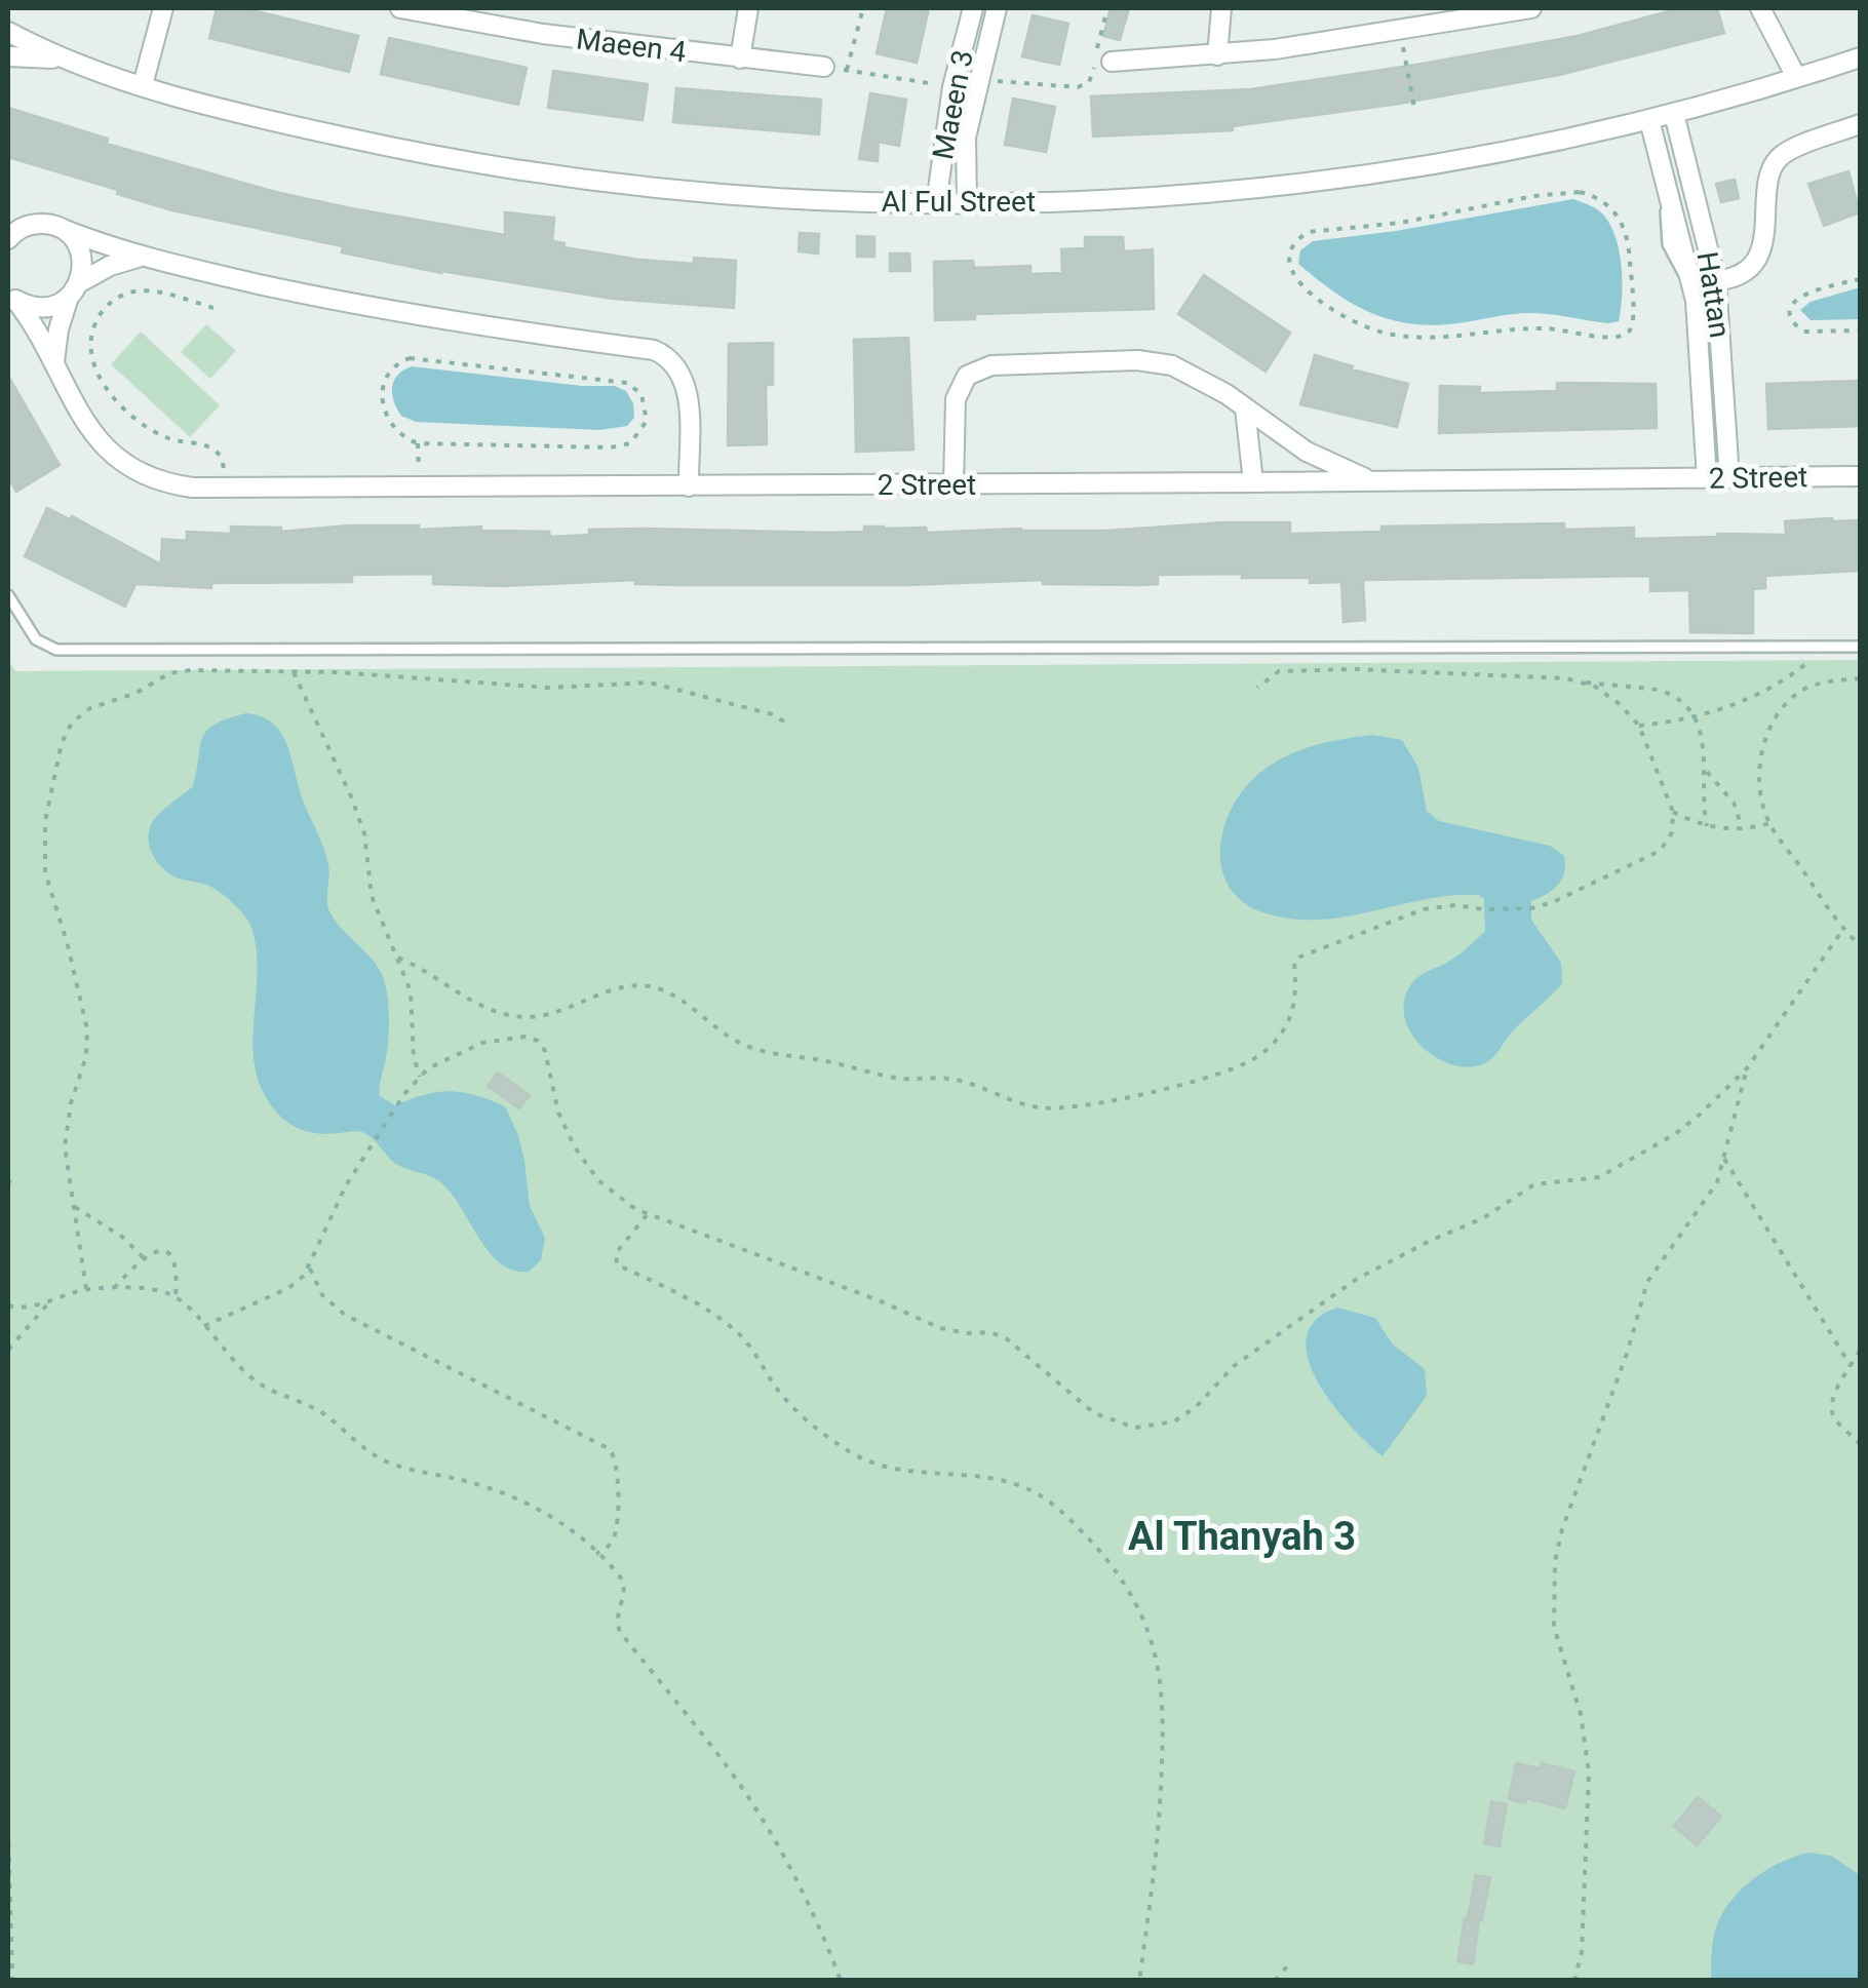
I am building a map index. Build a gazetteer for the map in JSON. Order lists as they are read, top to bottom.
{
  "streets": {
    "street": [
      "Maeen 4",
      "Maeen 3",
      "Al Ful Street",
      "Hattan",
      "2 Street"
    ]
  },
  "crossings": [
    ["Maeen 3", "Al Ful Street"],
    ["Al Ful Street", "Hattan"],
    ["Hattan", "2 Street"]
  ],
  "districts": ["Al Thanyah 3"]
}
